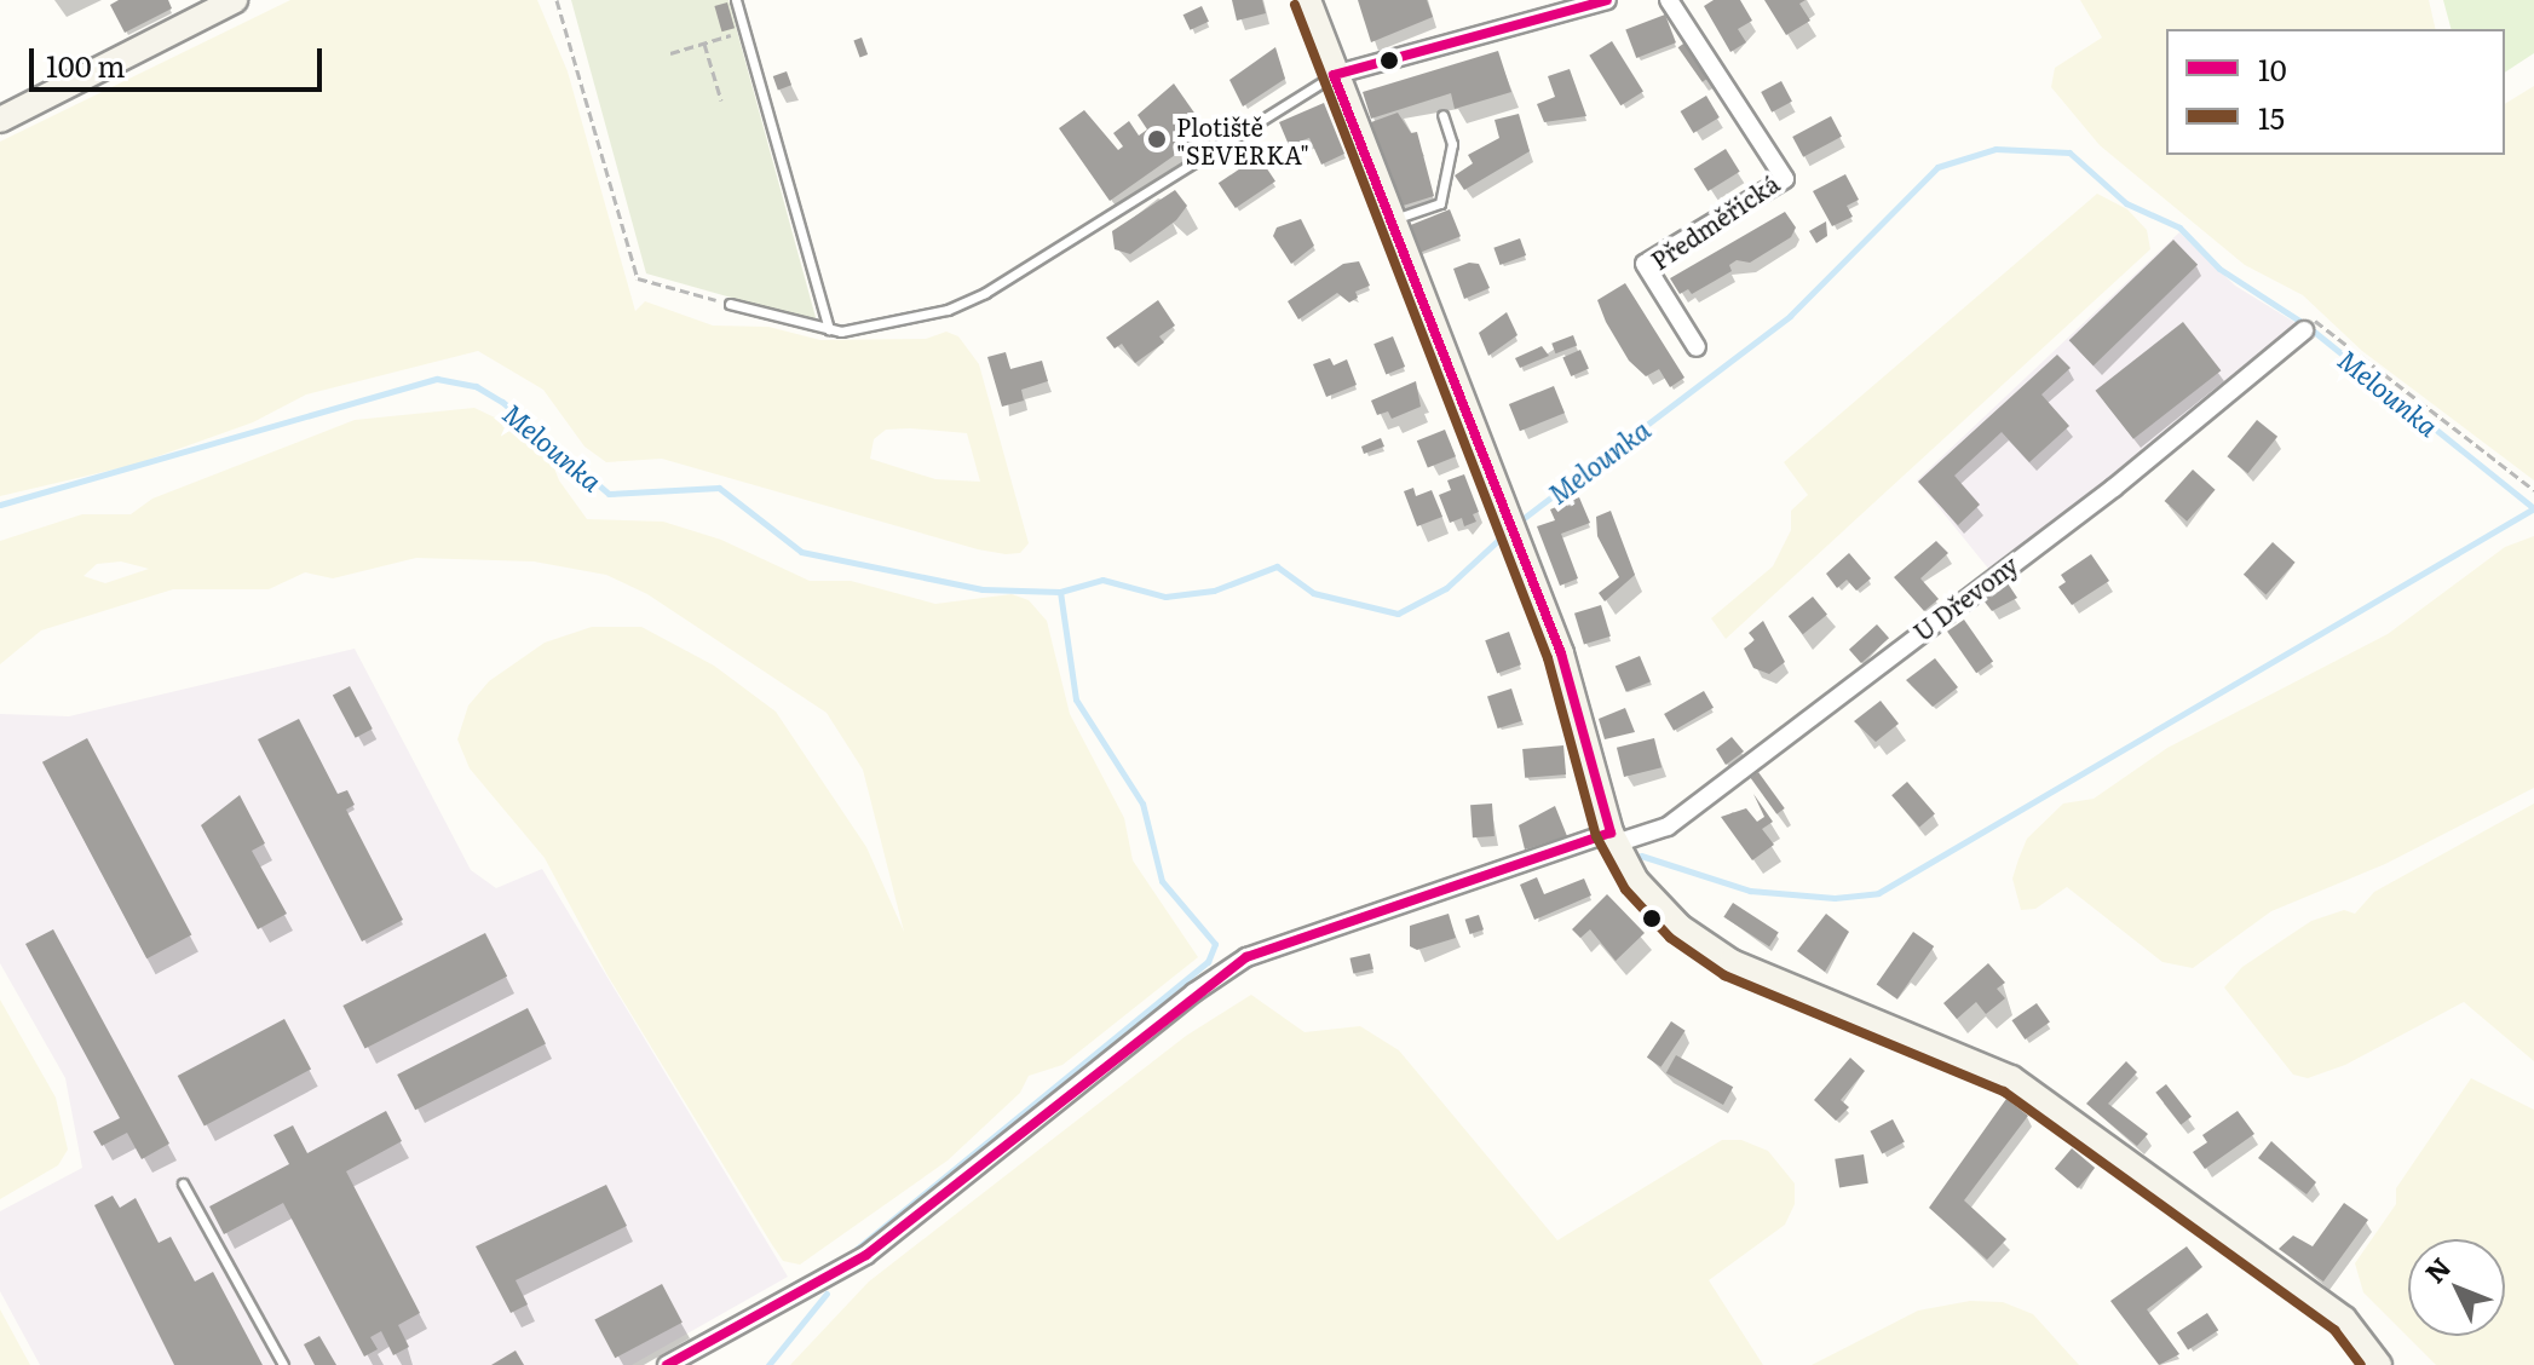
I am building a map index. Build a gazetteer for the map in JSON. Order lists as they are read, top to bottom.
{
  "streets": {
    "street": ["Předměřická", "U Dřevony"]
  },
  "water": ["Melounka"],
  "places": ["Plotiště \"SEVERKA\""],
  "lines": ["transit line 10", "transit line 15"],
  "legend": ["10", "15"],
  "scale_bar": "100 m",
  "north": "top left"
}
